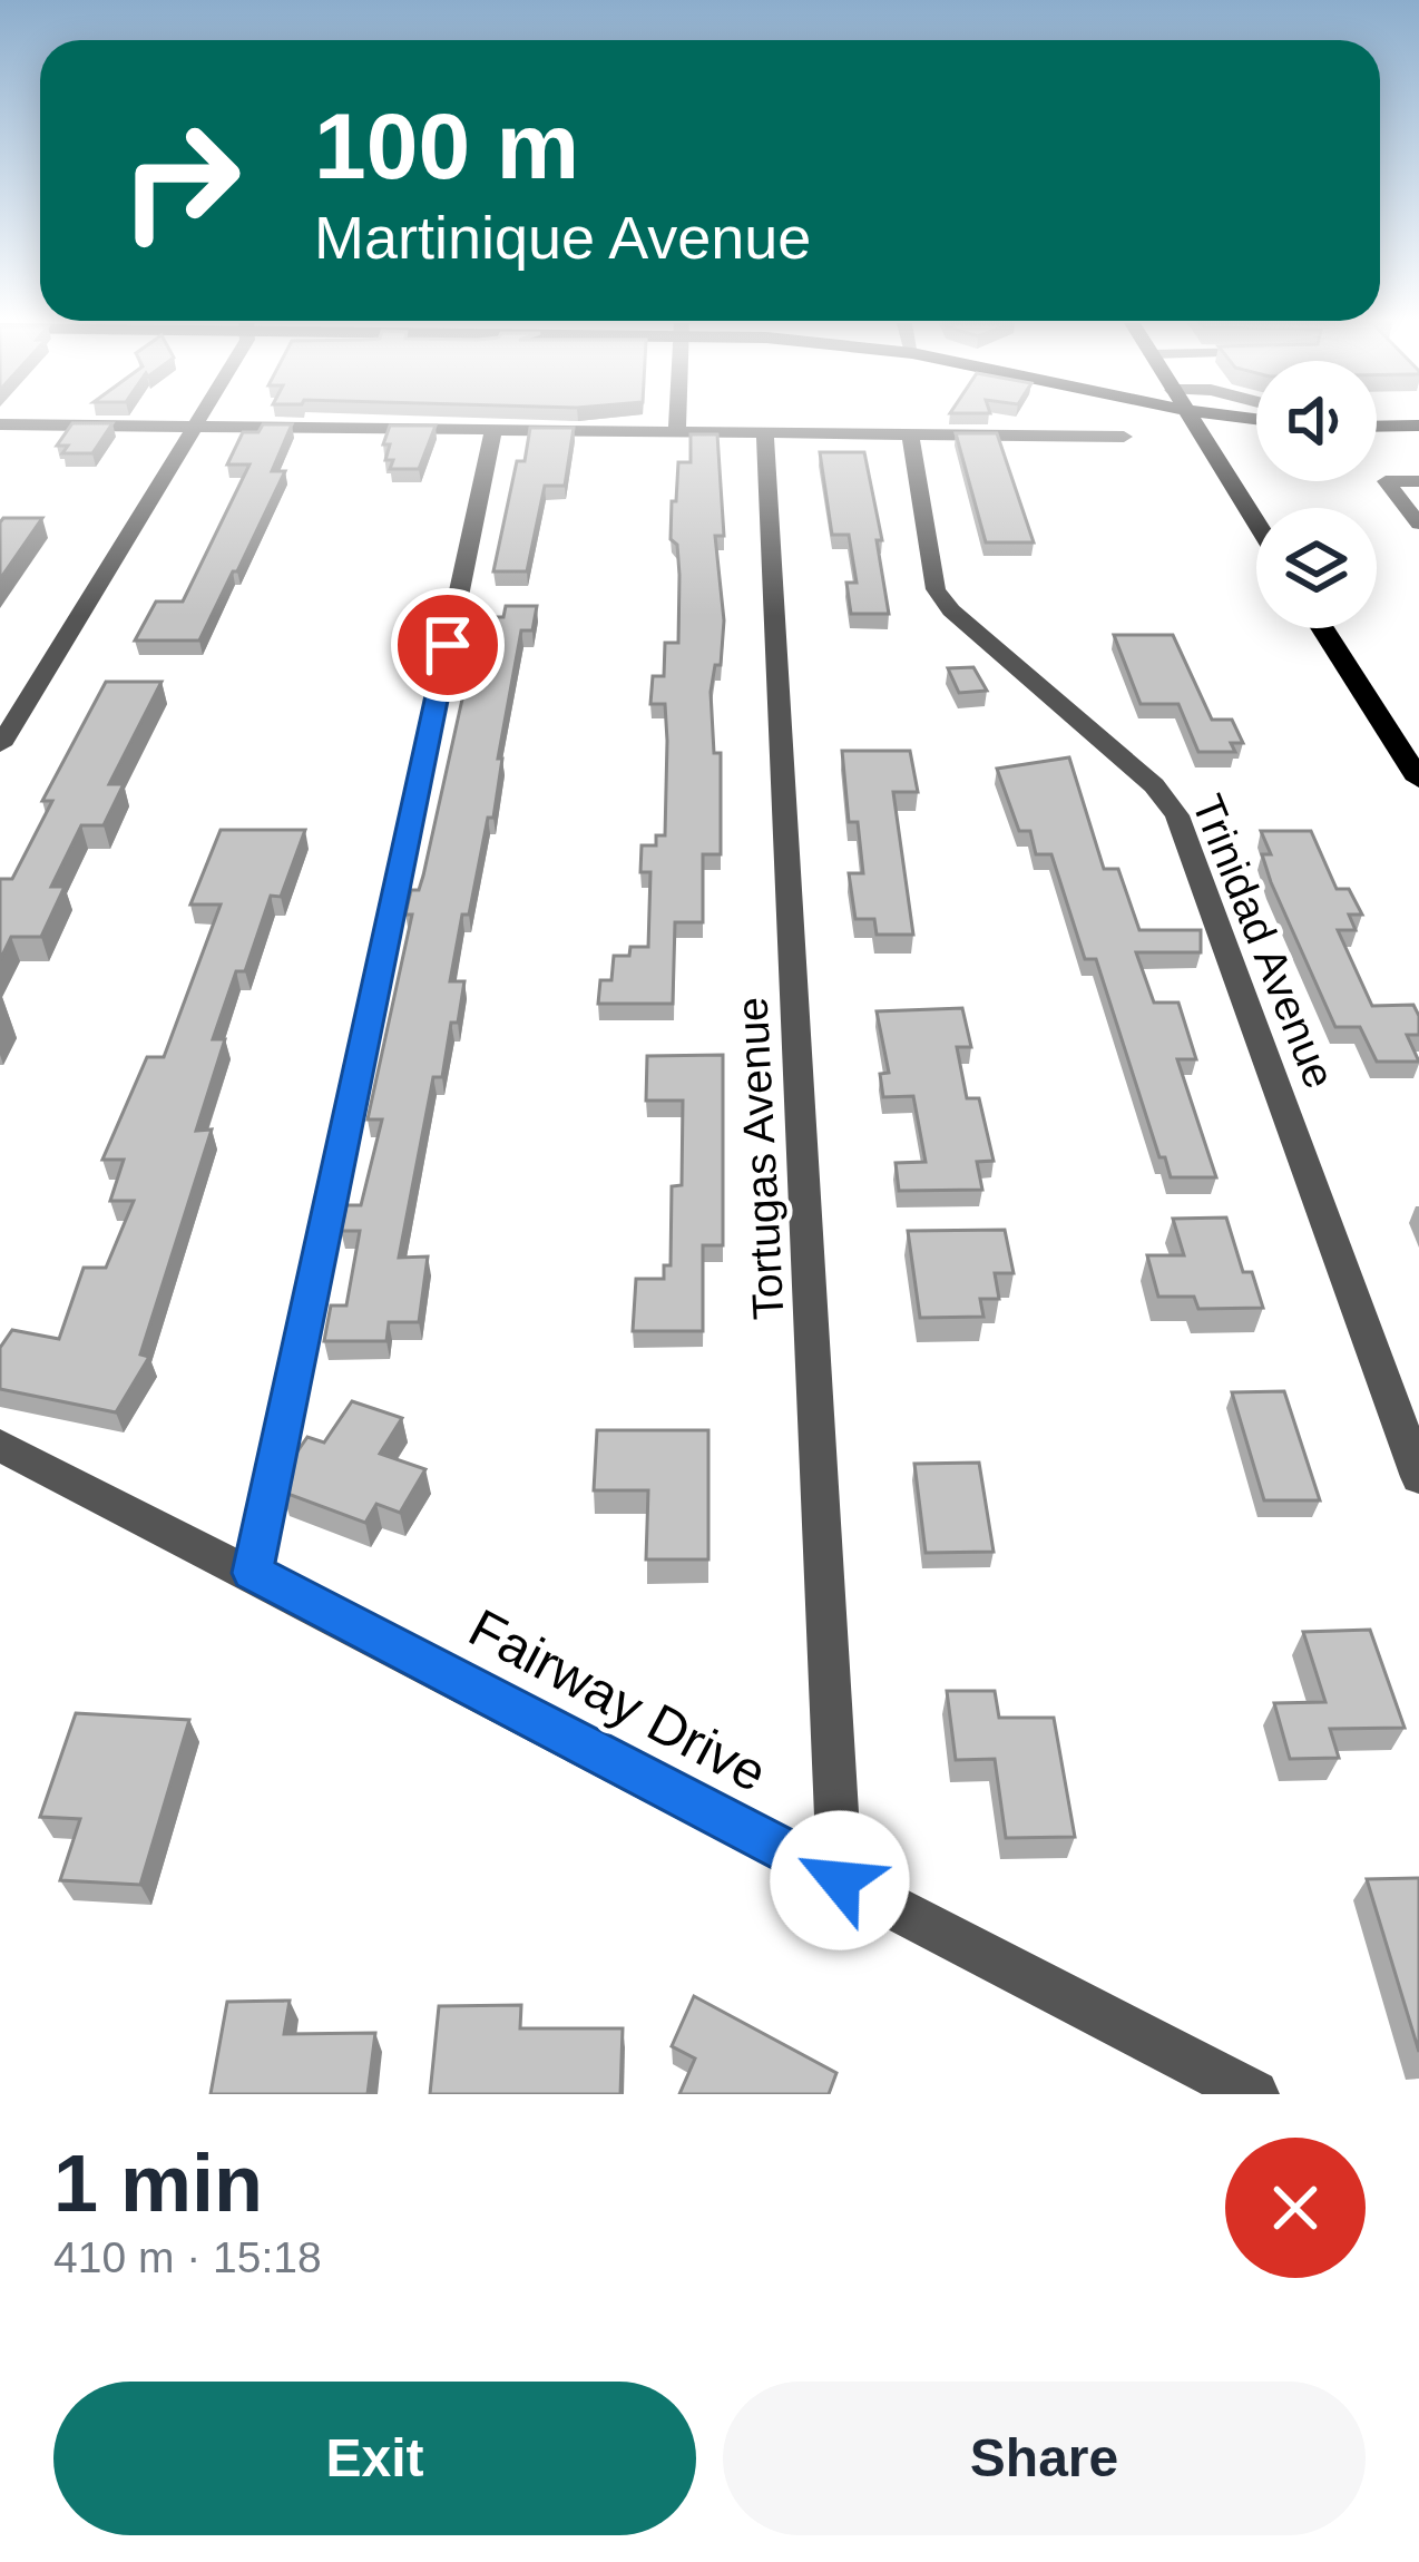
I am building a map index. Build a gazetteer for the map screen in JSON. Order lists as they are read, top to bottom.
{
  "streets": {
    "street": ["Trinidad Avenue", "Tortugas Avenue", "Fairway Drive"]
  },
  "crossings": [
    ["Tortugas Avenue", "Fairway Drive"]
  ],
  "page": {
    "turn": ["100 m", "Martinique Avenue"],
    "heading": ["1 min", "410 m · 15:18"],
    "buttons": ["Exit", "Share"]
  }
}
